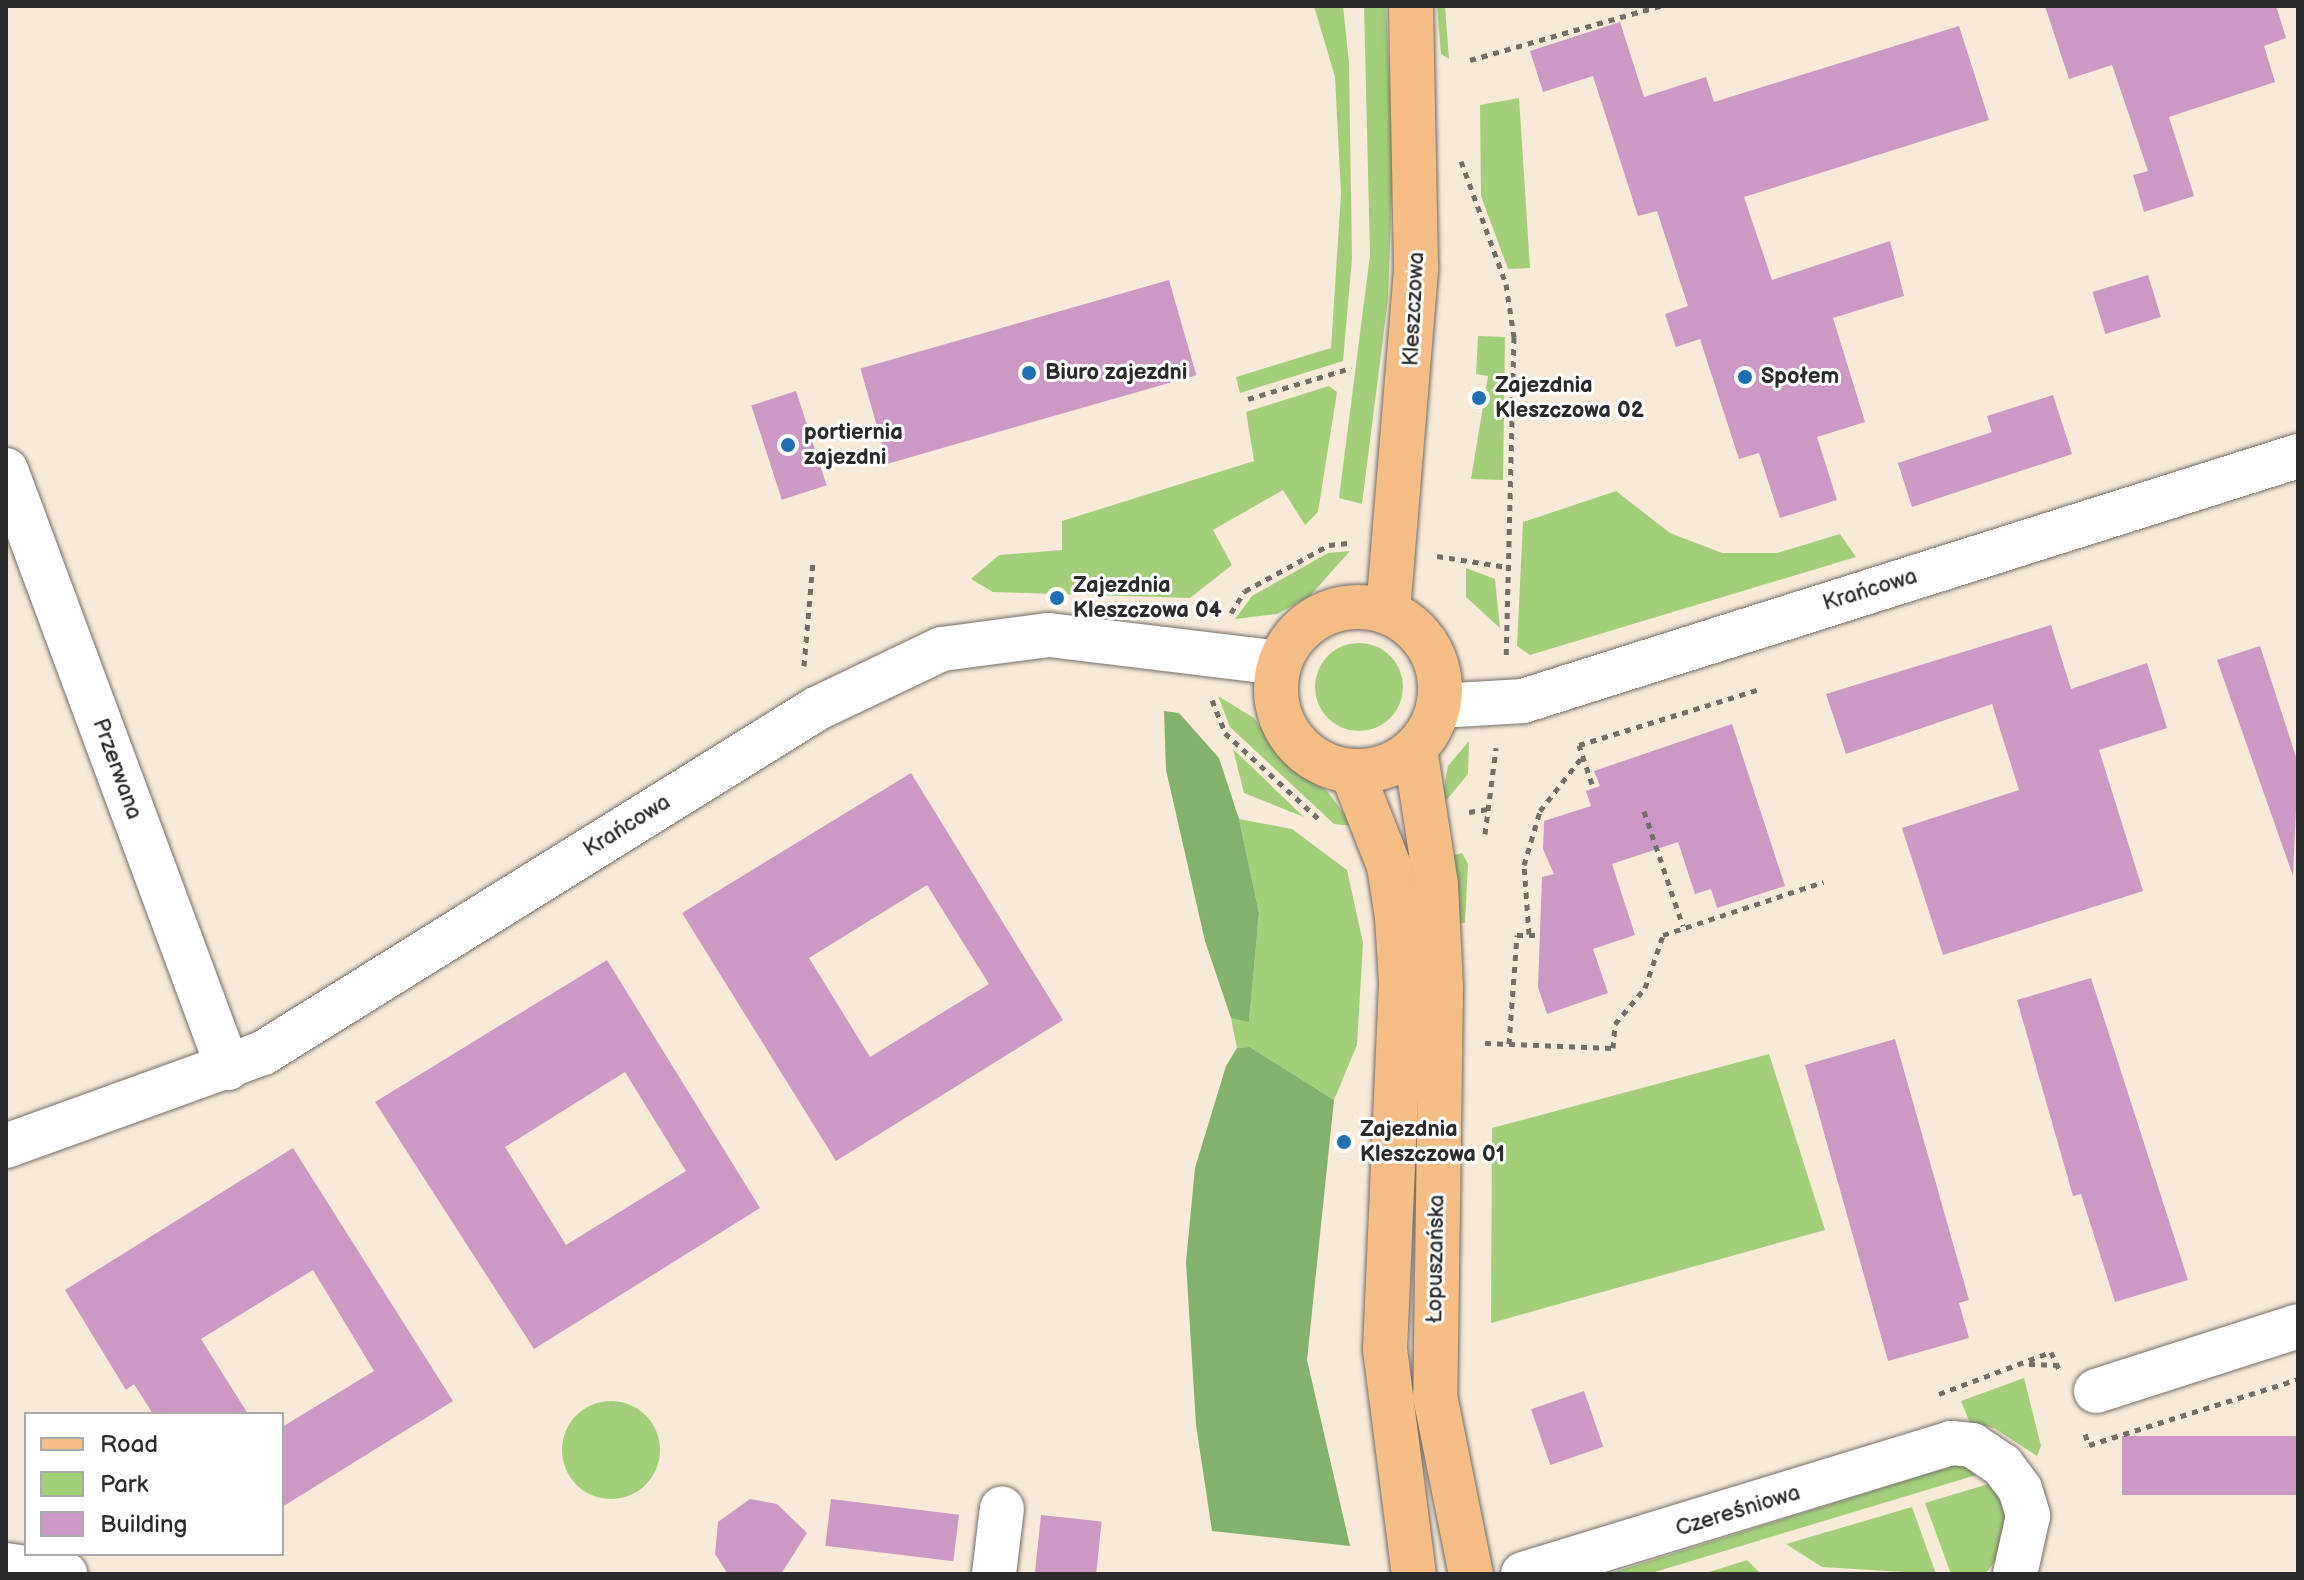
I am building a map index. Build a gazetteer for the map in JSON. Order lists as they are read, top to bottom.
{
  "streets": {
    "main road": ["Kleszczowa", "Łopuszańska"],
    "street": ["Krańcowa", "Przerwana", "Czereśniowa"]
  },
  "crossings": [
    ["Kleszczowa", "Krańcowa"],
    ["Kleszczowa", "Łopuszańska"],
    ["Krańcowa", "Przerwana"],
    ["Krańcowa", "Łopuszańska"]
  ],
  "places": [
    "Biuro zajezdni",
    "Społem",
    "Zajezdnia Kleszczowa 02",
    "portiernia zajezdni",
    "Zajezdnia Kleszczowa 04",
    "Zajezdnia Kleszczowa 01"
  ],
  "legend": ["Road", "Park", "Building"]
}
